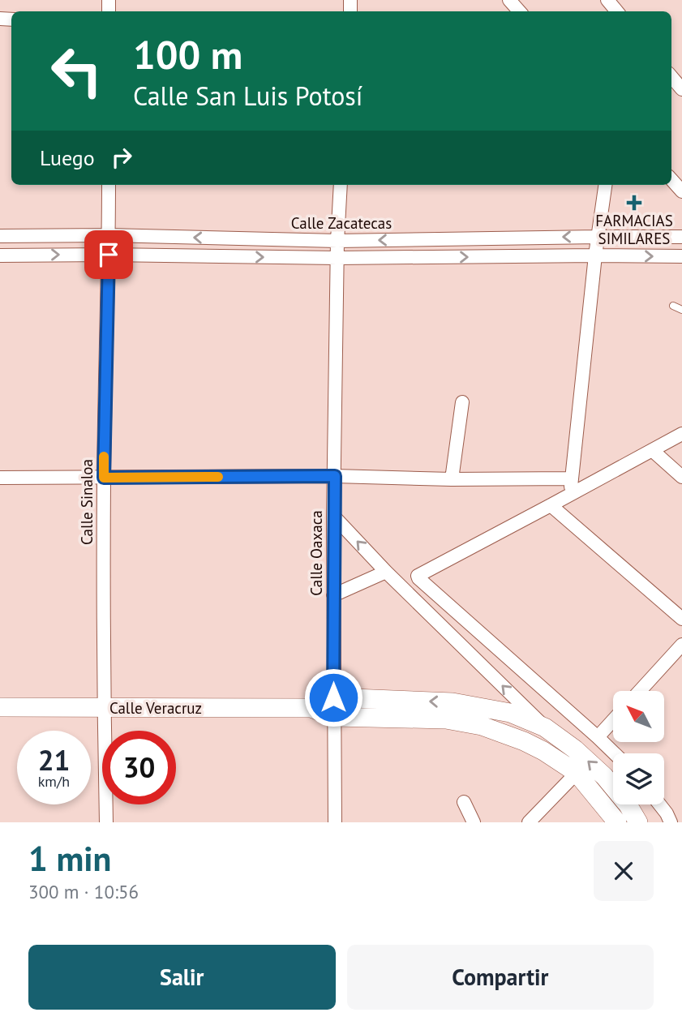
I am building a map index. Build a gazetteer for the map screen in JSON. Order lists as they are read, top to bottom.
{
  "streets": {
    "street": [
      "Calle Zacatecas",
      "Calle Sinaloa",
      "Calle Oaxaca",
      "Calle Veracruz"
    ]
  },
  "crossings": [
    ["Calle Zacatecas", "Calle Sinaloa"],
    ["Calle Zacatecas", "Calle Oaxaca"],
    ["Calle Sinaloa", "Calle Veracruz"],
    ["Calle Oaxaca", "Calle Veracruz"]
  ],
  "places": {
    "health": ["FARMACIAS SIMILARES"]
  },
  "north": "top left",
  "page": {
    "turn": ["100 m", "Calle San Luis Potosí"],
    "then": "Luego",
    "speed": "21 km/h",
    "limit": "30",
    "heading": ["1 min", "300 m · 10:56"],
    "buttons": ["Salir", "Compartir"]
  }
}
